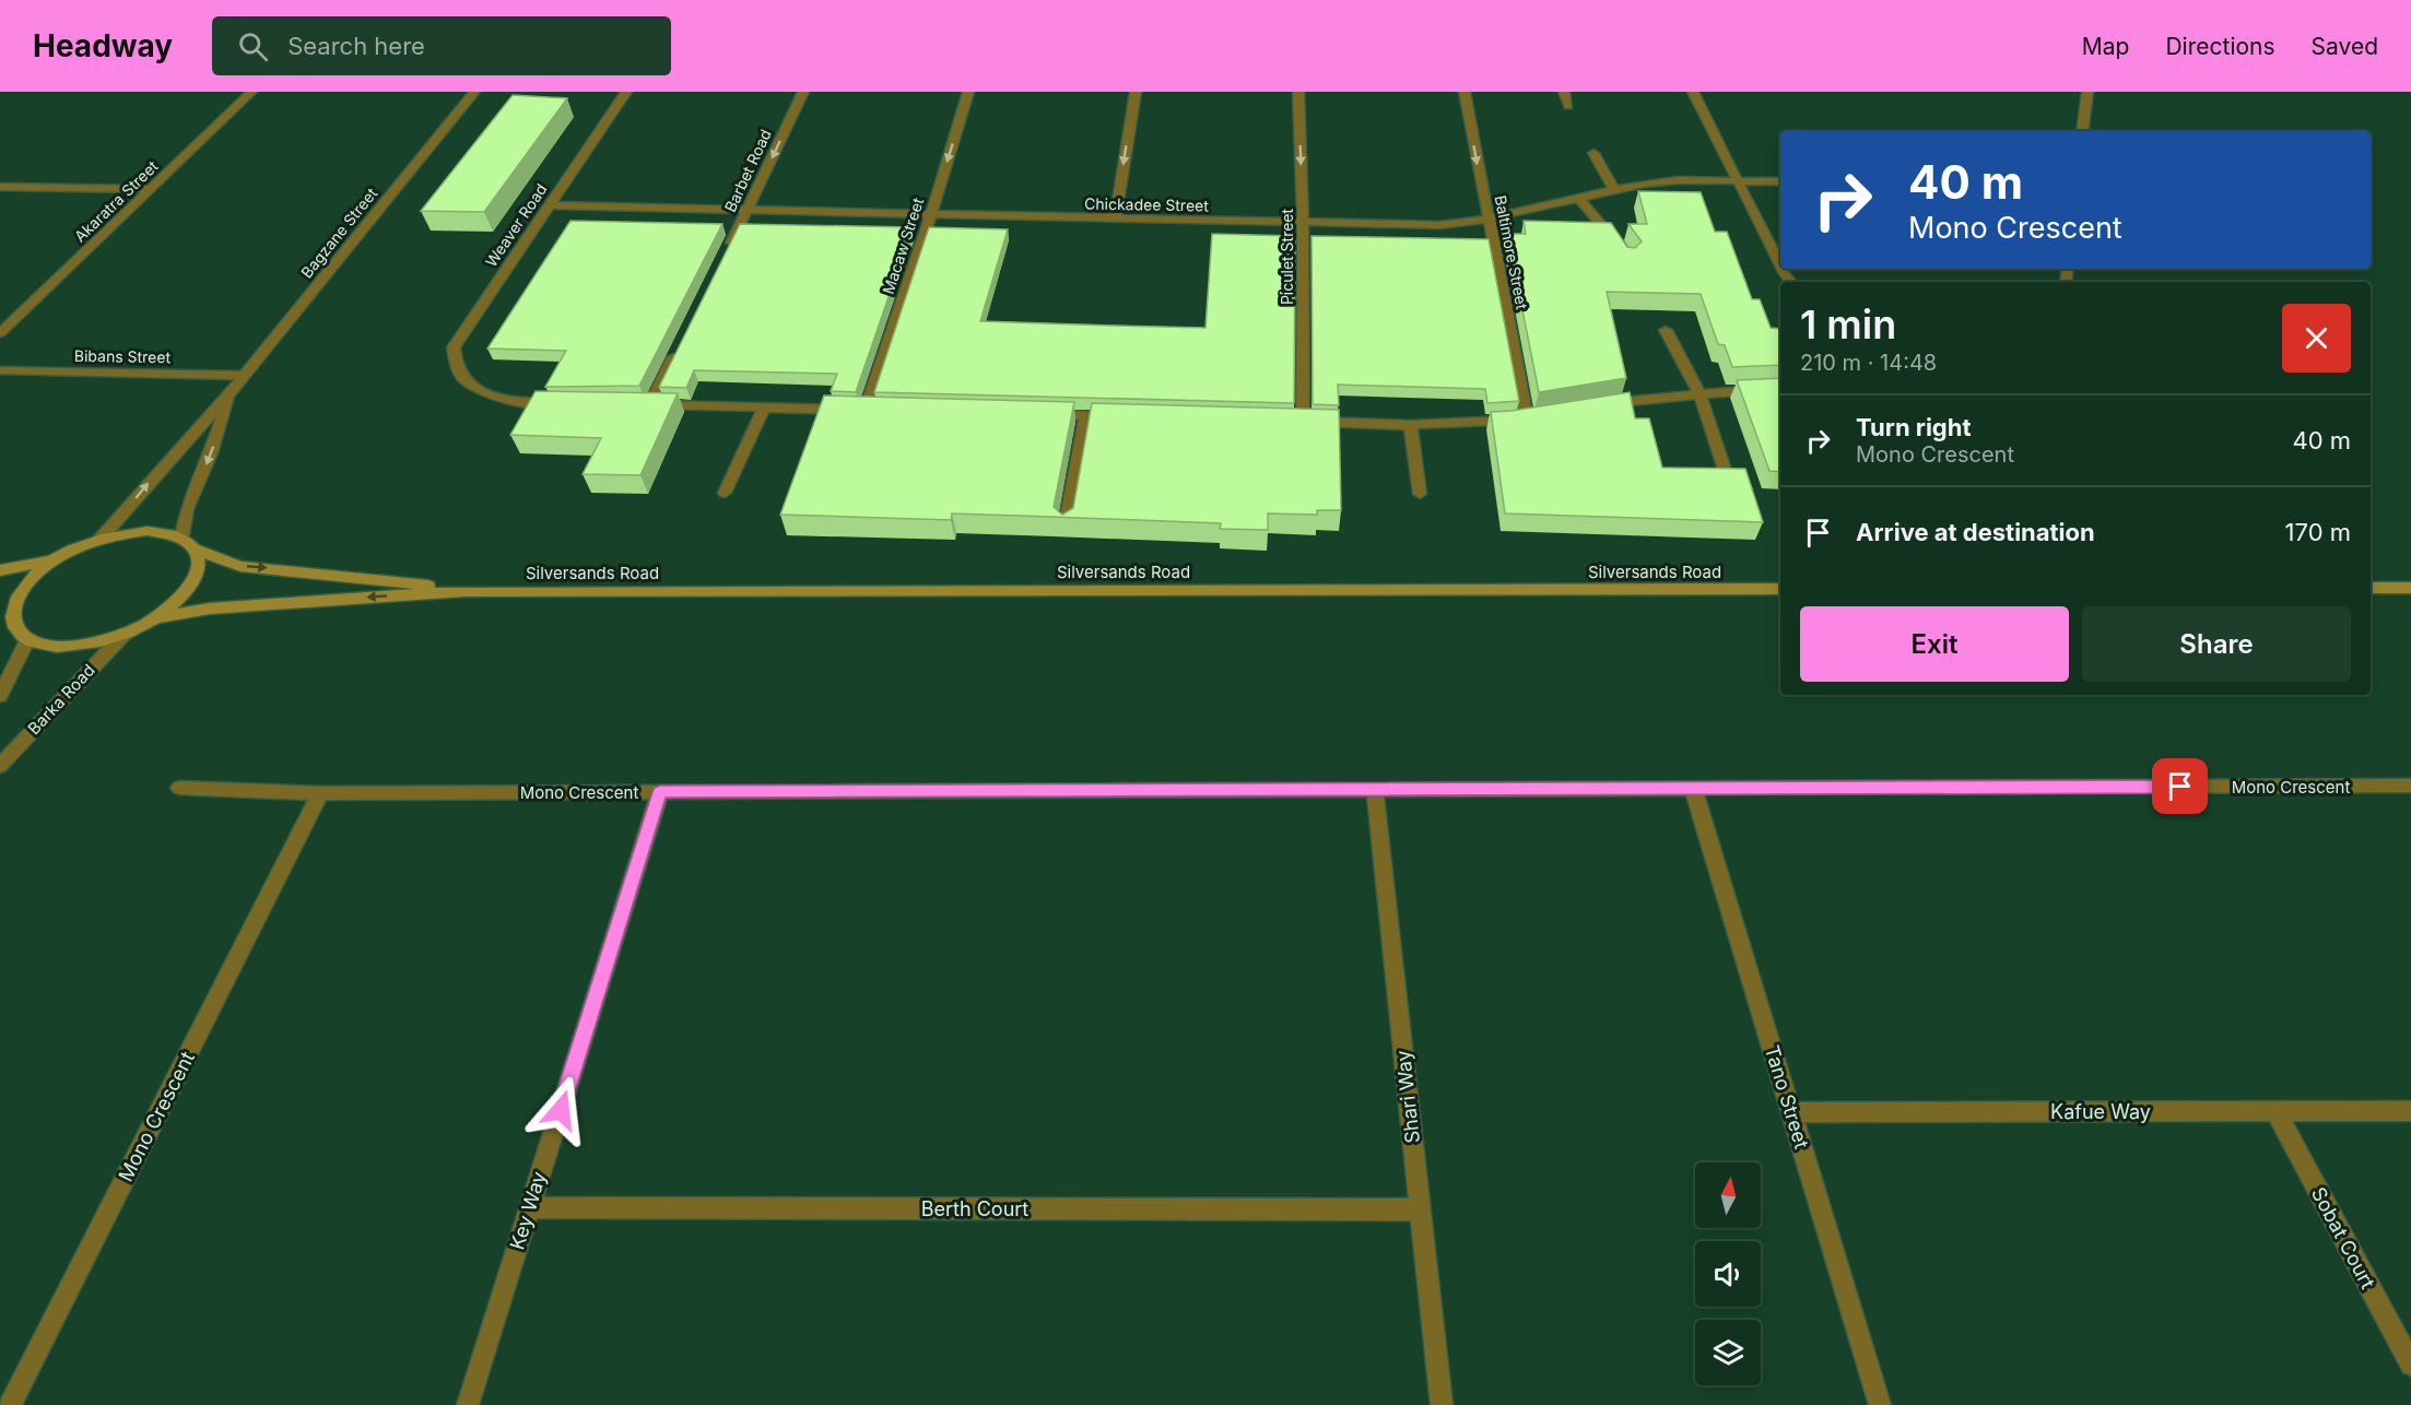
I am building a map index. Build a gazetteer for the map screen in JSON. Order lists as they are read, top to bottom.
{
  "streets": {
    "street": [
      "Barbet Road",
      "Akaratra Street",
      "Chickadee Street",
      "Weaver Road",
      "Bagzane Street",
      "Macaw Street",
      "Baltimore Street",
      "Piculet Street",
      "Bibans Street",
      "Silversands Road",
      "Barka Road",
      "Mono Crescent",
      "Shari Way",
      "Tano Street",
      "Kafue Way",
      "Berth Court",
      "Key Way",
      "Sobat Court"
    ]
  },
  "crossings": [
    ["Barbet Road", "Chickadee Street"],
    ["Chickadee Street", "Weaver Road"],
    ["Chickadee Street", "Macaw Street"],
    ["Chickadee Street", "Baltimore Street"],
    ["Chickadee Street", "Piculet Street"],
    ["Bagzane Street", "Bibans Street"],
    ["Baltimore Street", "Piculet Street"],
    ["Mono Crescent", "Shari Way"],
    ["Mono Crescent", "Tano Street"],
    ["Mono Crescent", "Key Way"],
    ["Shari Way", "Berth Court"],
    ["Tano Street", "Kafue Way"],
    ["Kafue Way", "Sobat Court"],
    ["Berth Court", "Key Way"]
  ],
  "one_way": ["Barbet Road"],
  "north": "top",
  "page": {
    "header": "Headway",
    "search": "Search here",
    "nav": ["Map", "Directions", "Saved"],
    "turn": ["40 m", "Mono Crescent"],
    "heading": ["1 min", "210 m · 14:48"],
    "list": [
      {
        "name": "Turn right",
        "note": "Mono Crescent",
        "value": "40 m"
      },
      {
        "name": "Arrive at destination",
        "value": "170 m"
      }
    ],
    "buttons": ["Exit", "Share"]
  }
}
